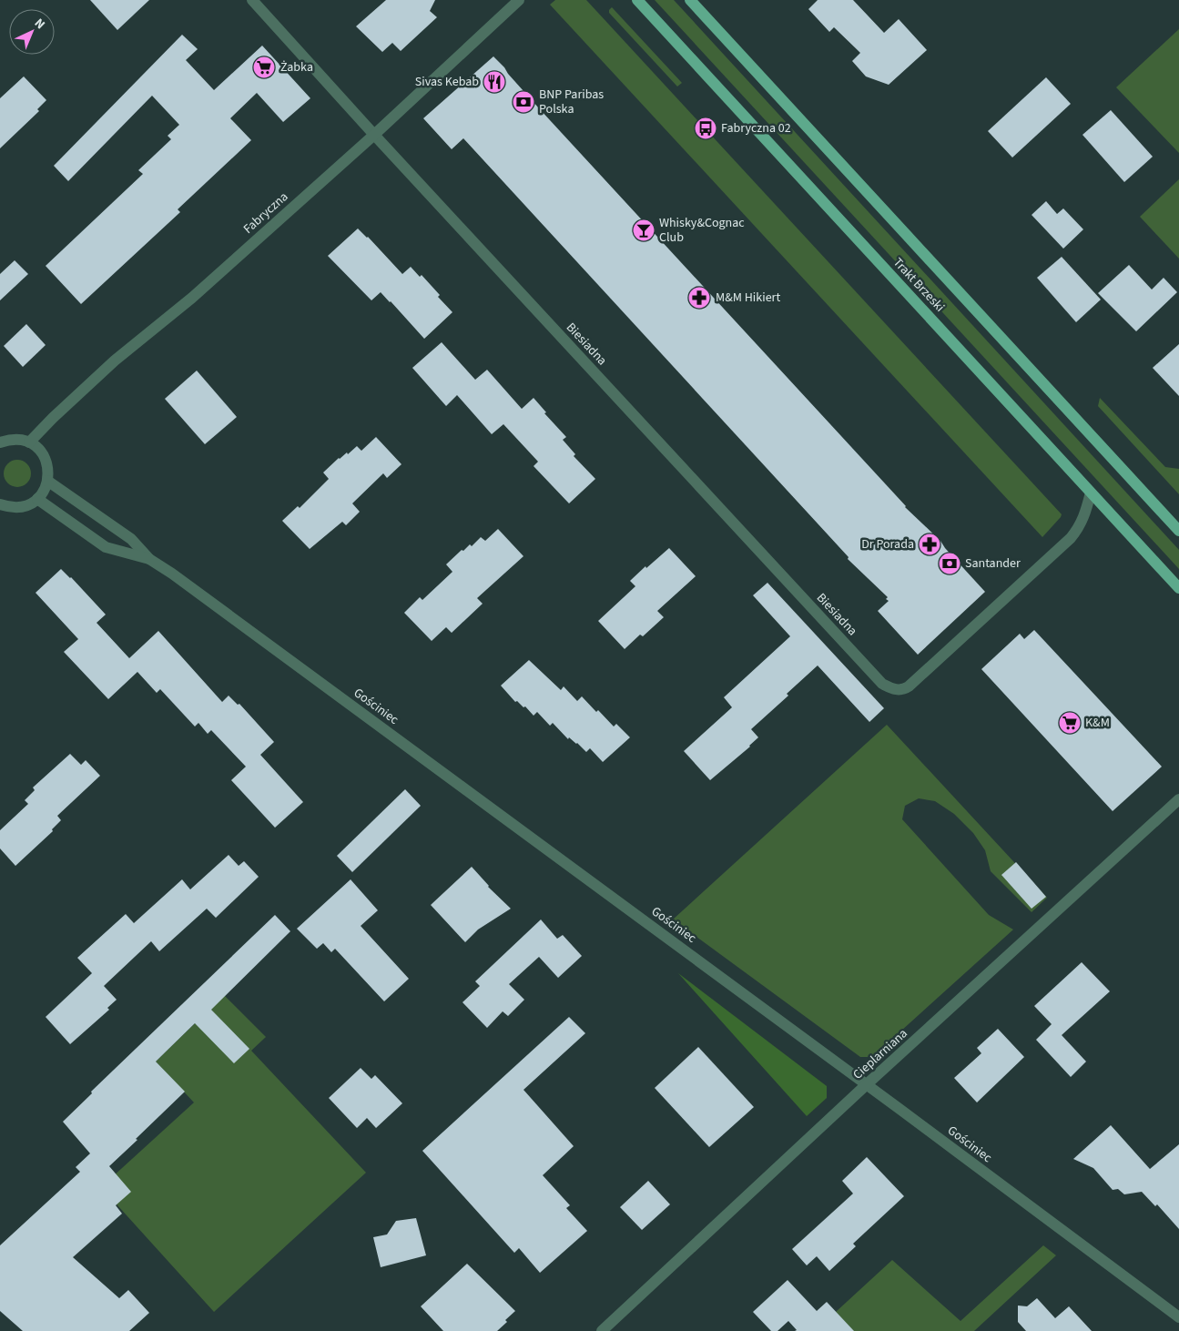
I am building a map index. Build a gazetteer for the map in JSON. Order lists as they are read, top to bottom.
{
  "streets": {
    "main road": ["Trakt Brzeski"],
    "street": [
      "Fabryczna",
      "Biesiadna",
      "Gościniec",
      "Cieplarniana"
    ]
  },
  "crossings": [
    ["Fabryczna", "Biesiadna"],
    ["Trakt Brzeski", "Biesiadna"],
    ["Gościniec", "Cieplarniana"]
  ],
  "places": {
    "supermarket": ["Żabka", "K&M"],
    "restaurant": ["Sivas Kebab"],
    "bank": ["BNP Paribas Polska", "Santander"],
    "bus stop": ["Fabryczna 02"],
    "bar": ["Whisky&Cognac Club"],
    "pharmacy": ["M&M Hikiert", "Dr Porada"]
  },
  "north": "top right"
}
